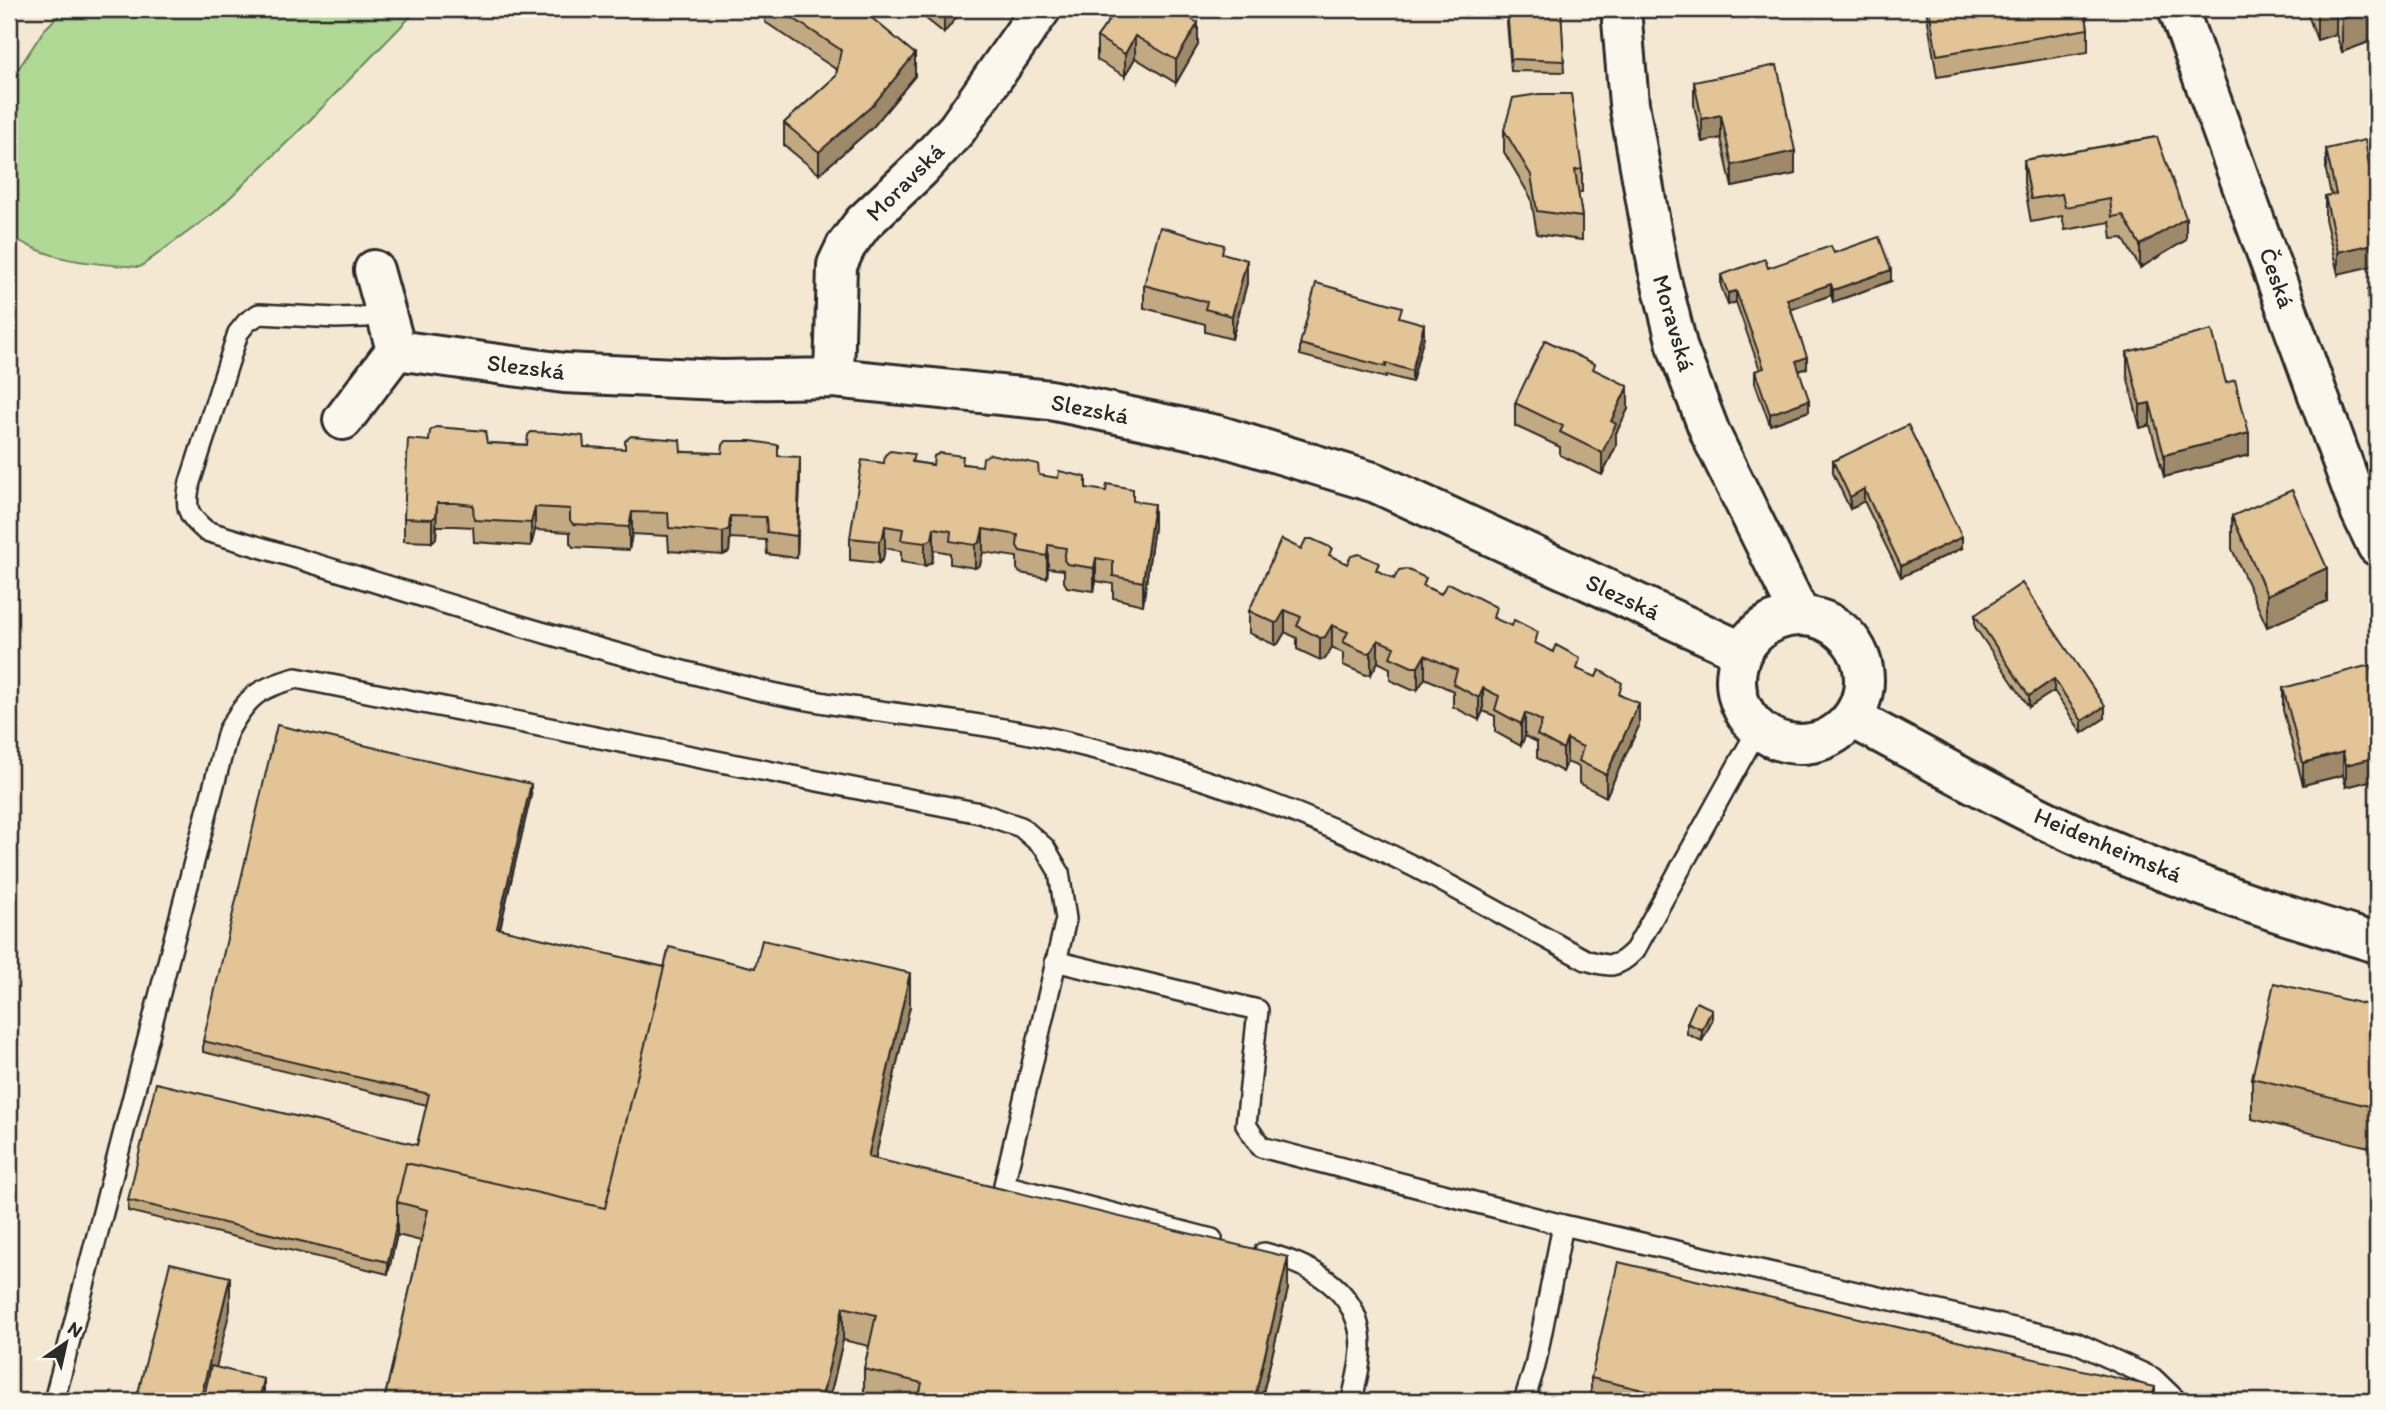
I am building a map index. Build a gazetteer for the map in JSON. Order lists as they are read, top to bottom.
{
  "streets": {
    "street": [
      "Moravská",
      "Česká",
      "Slezská",
      "Heidenheimská"
    ]
  },
  "crossings": [
    ["Moravská", "Slezská"],
    ["Moravská", "Heidenheimská"],
    ["Slezská", "Heidenheimská"]
  ],
  "north": "top right"
}
